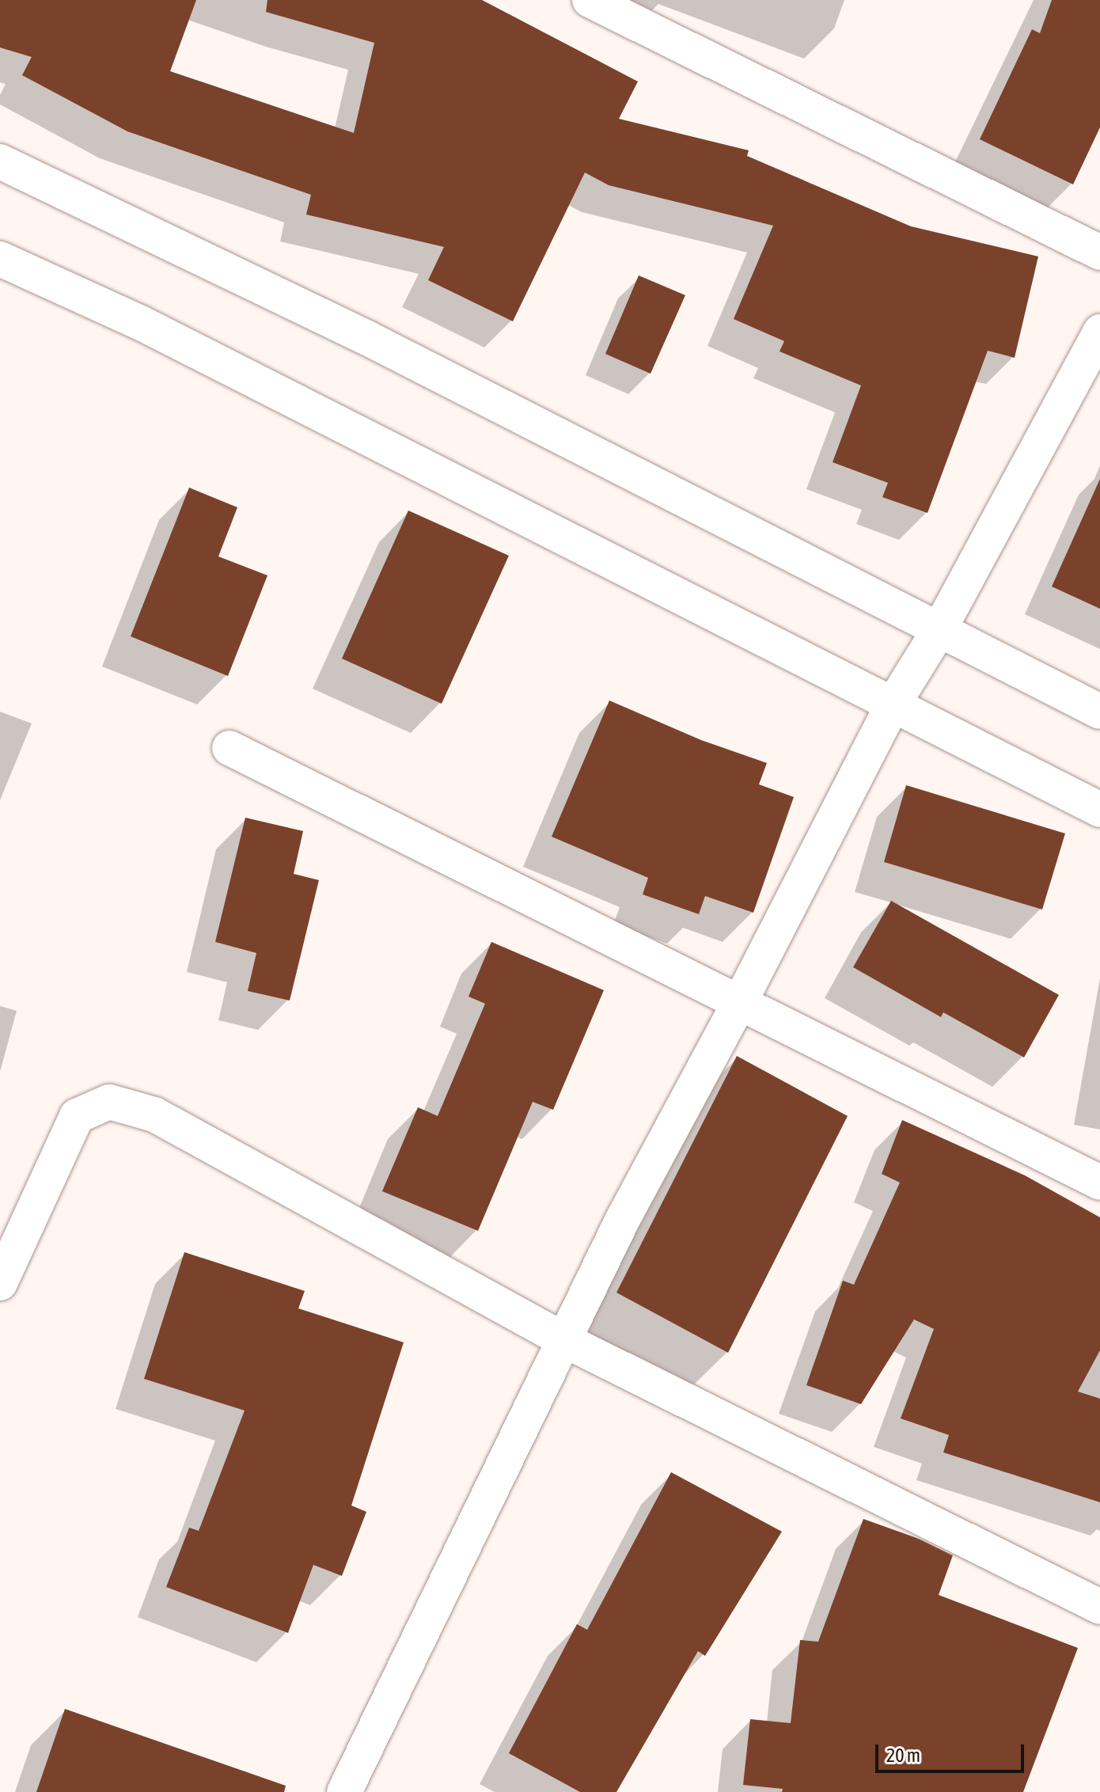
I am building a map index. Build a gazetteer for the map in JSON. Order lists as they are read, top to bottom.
{
  "scale_bar": "20 m"
}
